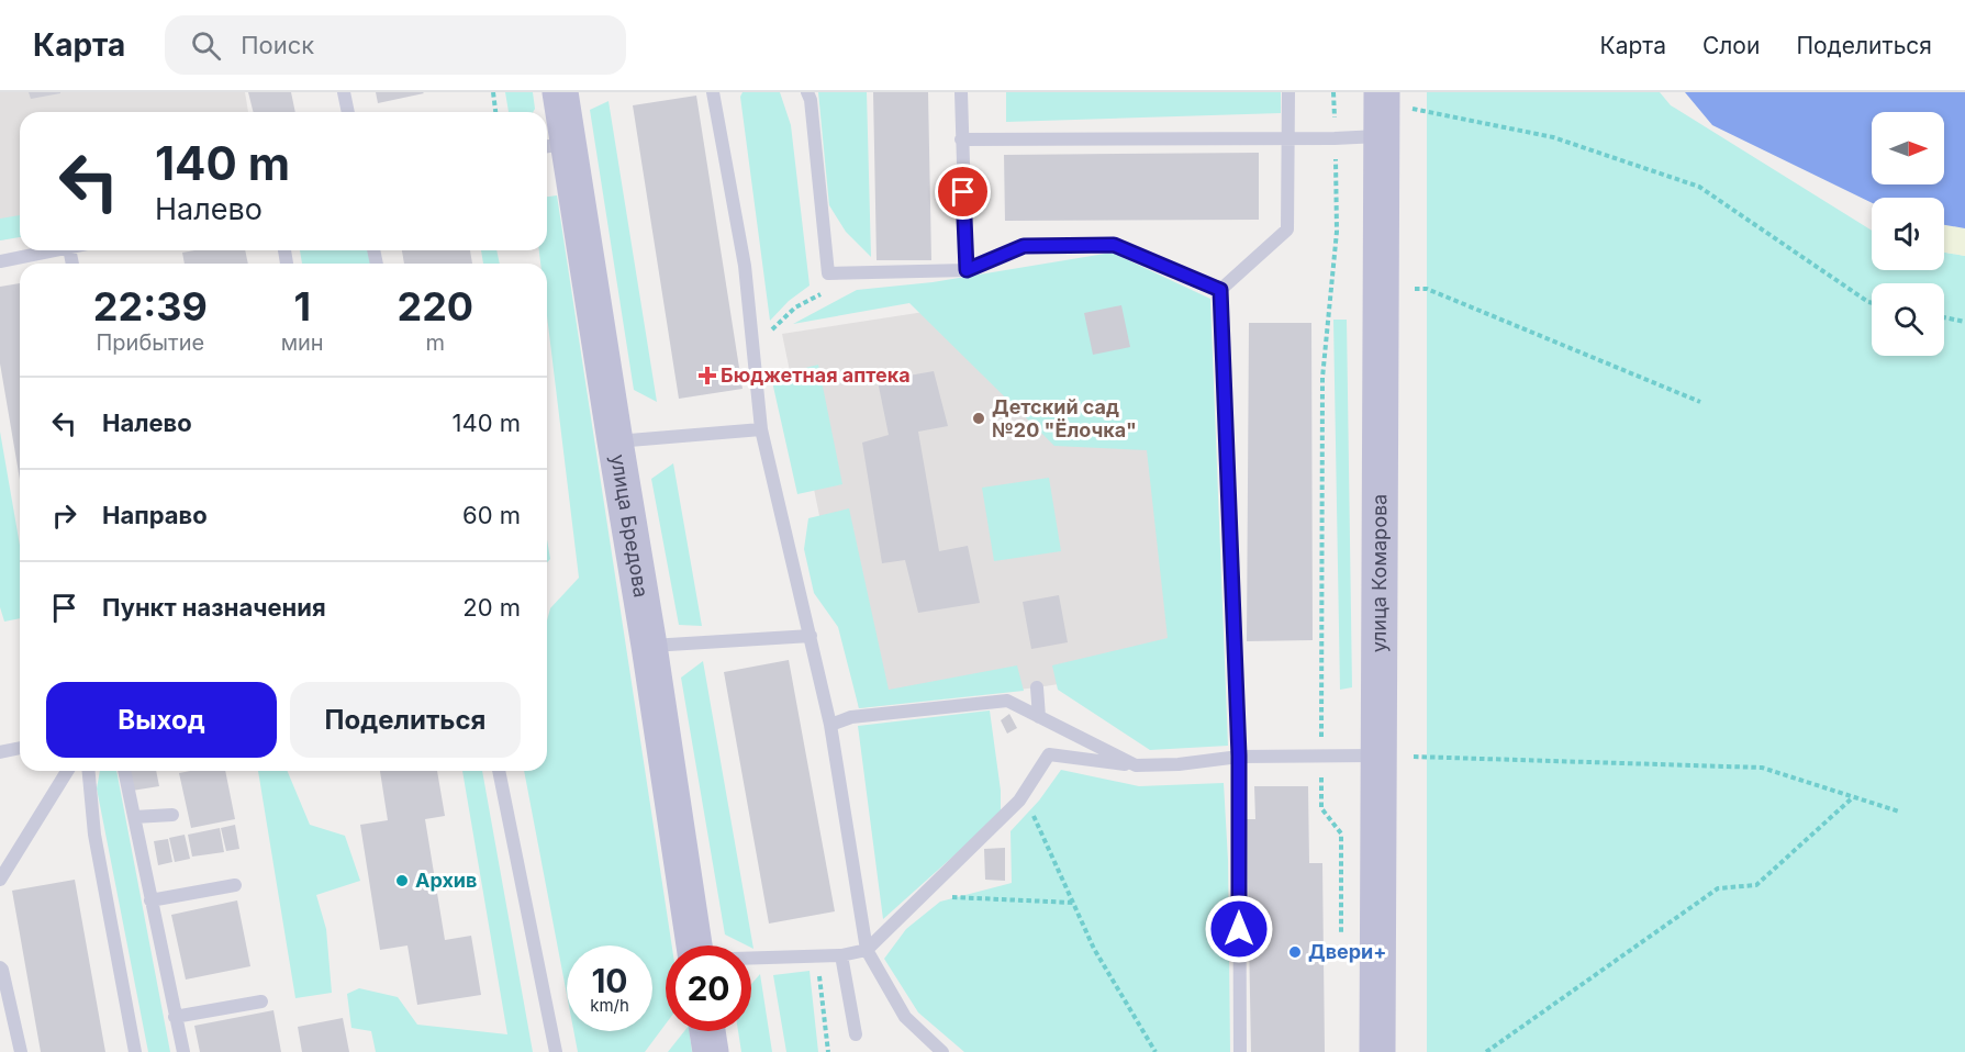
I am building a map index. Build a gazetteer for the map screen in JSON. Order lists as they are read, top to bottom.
{
  "streets": {
    "street": ["улица Бредова", "улица Комарова"]
  },
  "places": {
    "health": ["Бюджетная аптека"],
    "other": ["Детский сад №20 \"Ёлочка\"", "Архив", "Двери+"]
  },
  "north": "right",
  "page": {
    "header": "Карта",
    "search": "Поиск",
    "nav": ["Карта", "Слои", "Поделиться"],
    "turn": ["140 m", "Налево"],
    "eta": [
      "22:39",
      "Прибытие",
      "1",
      "мин",
      "220",
      "m"
    ],
    "list": [
      {
        "name": "Налево",
        "value": "140 m"
      },
      {
        "name": "Направо",
        "value": "60 m"
      },
      {
        "name": "Пункт назначения",
        "value": "20 m"
      }
    ],
    "buttons": ["Выход", "Поделиться"],
    "speed": "10 km/h",
    "limit": "20"
  }
}
